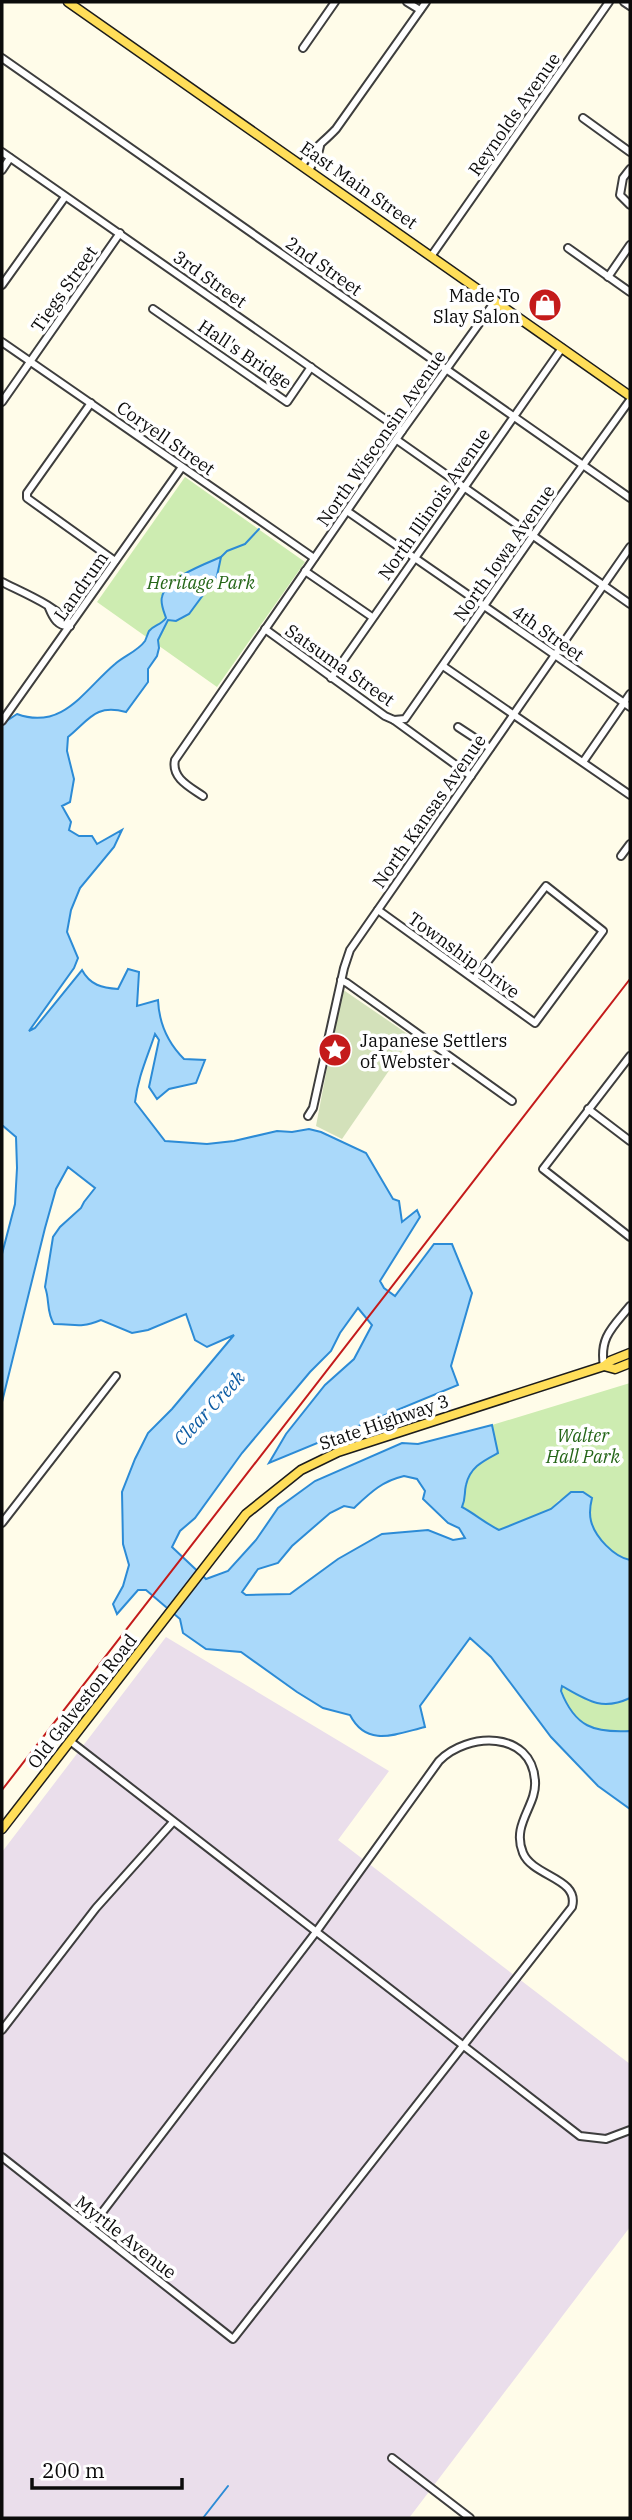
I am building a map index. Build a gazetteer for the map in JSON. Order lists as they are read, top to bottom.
{
  "streets": {
    "main road": ["East Main Street", "State Highway 3", "Old Galveston Road"],
    "street": [
      "Reynolds Avenue",
      "2nd Street",
      "3rd Street",
      "Tiegs Street",
      "Hall's Bridge",
      "Coryell Street",
      "North Wisconsin Avenue",
      "North Illinois Avenue",
      "North Iowa Avenue",
      "Landrum",
      "4th Street",
      "Satsuma Street",
      "North Kansas Avenue",
      "Township Drive",
      "Myrtle Avenue"
    ]
  },
  "crossings": [
    ["Reynolds Avenue", "East Main Street"],
    ["East Main Street", "North Wisconsin Avenue"],
    ["East Main Street", "North Illinois Avenue"],
    ["East Main Street", "North Iowa Avenue"],
    ["2nd Street", "North Wisconsin Avenue"],
    ["2nd Street", "North Illinois Avenue"],
    ["2nd Street", "North Iowa Avenue"],
    ["3rd Street", "Tiegs Street"],
    ["3rd Street", "Hall's Bridge"],
    ["3rd Street", "North Wisconsin Avenue"],
    ["Tiegs Street", "Coryell Street"],
    ["Coryell Street", "North Wisconsin Avenue"],
    ["Coryell Street", "Landrum"],
    ["North Wisconsin Avenue", "4th Street"],
    ["North Illinois Avenue", "4th Street"],
    ["North Illinois Avenue", "Satsuma Street"],
    ["North Iowa Avenue", "4th Street"],
    ["North Iowa Avenue", "Satsuma Street"],
    ["4th Street", "North Kansas Avenue"],
    ["Satsuma Street", "North Kansas Avenue"],
    ["North Kansas Avenue", "Township Drive"],
    ["State Highway 3", "Old Galveston Road"]
  ],
  "water": ["Clear Creek"],
  "parks": ["Heritage Park", "Walter Hall Park"],
  "places": {
    "shop": ["Made To Slay Salon"],
    "place": ["Japanese Settlers of Webster"]
  },
  "scale_bar": "200 m"
}
